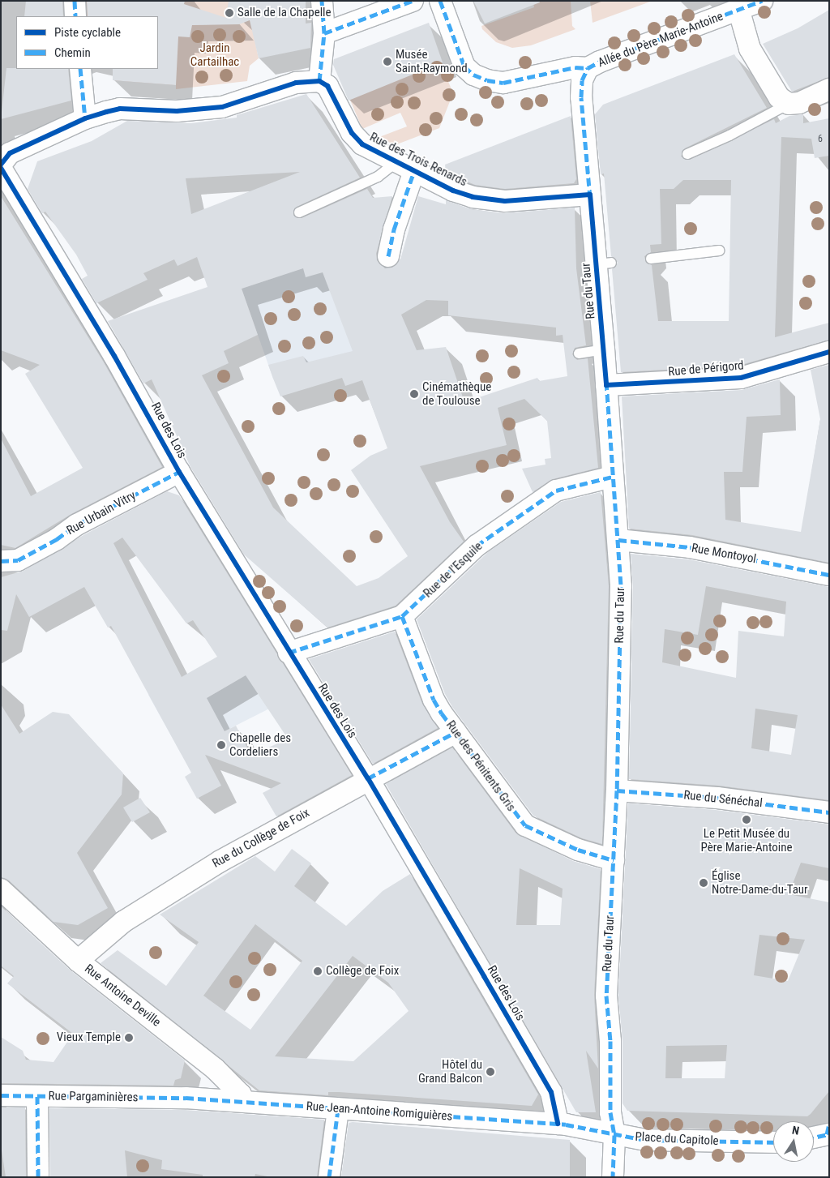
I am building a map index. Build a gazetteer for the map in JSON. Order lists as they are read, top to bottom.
{
  "streets": {
    "street": [
      "Allée du Père Marie-Antoine",
      "Rue des Trois Renards",
      "Rue du Taur",
      "Rue de Périgord",
      "Rue des Lois",
      "Rue Urbain Vitry",
      "Rue Montoyol",
      "Rue de l'Esquile",
      "Rue des Pénitents Gris",
      "Rue du Sénéchal",
      "Rue du Collège de Foix",
      "Rue Antoine Deville",
      "Rue Pargaminières",
      "Rue Jean-Antoine Romiguières",
      "Place du Capitole"
    ]
  },
  "crossings": [
    ["Allée du Père Marie-Antoine", "Rue du Taur"],
    ["Rue des Trois Renards", "Rue du Taur"],
    ["Rue du Taur", "Rue de Périgord"],
    ["Rue du Taur", "Rue Montoyol"],
    ["Rue du Taur", "Rue de l'Esquile"],
    ["Rue du Taur", "Rue des Pénitents Gris"],
    ["Rue du Taur", "Rue du Sénéchal"],
    ["Rue du Taur", "Place du Capitole"],
    ["Rue des Lois", "Rue Urbain Vitry"],
    ["Rue des Lois", "Rue de l'Esquile"],
    ["Rue des Lois", "Rue du Collège de Foix"],
    ["Rue des Lois", "Rue Jean-Antoine Romiguières"],
    ["Rue des Lois", "Place du Capitole"],
    ["Rue de l'Esquile", "Rue des Pénitents Gris"],
    ["Rue des Pénitents Gris", "Rue du Collège de Foix"],
    ["Rue du Collège de Foix", "Rue Antoine Deville"],
    ["Rue Antoine Deville", "Rue Jean-Antoine Romiguières"],
    ["Rue Pargaminières", "Rue Jean-Antoine Romiguières"],
    ["Rue Jean-Antoine Romiguières", "Place du Capitole"]
  ],
  "parks": ["Jardin Cartailhac"],
  "places": [
    "Salle de la Chapelle",
    "Musée Saint-Raymond",
    "Cinémathèque de Toulouse",
    "Chapelle des Cordeliers",
    "Le Petit Musée du Père Marie-Antoine",
    "Église Notre-Dame-du-Taur",
    "Collège de Foix",
    "Vieux Temple",
    "Hôtel du Grand Balcon"
  ],
  "house_numbers": ["6"],
  "legend": ["Piste cyclable", "Chemin"],
  "north": "top"
}
